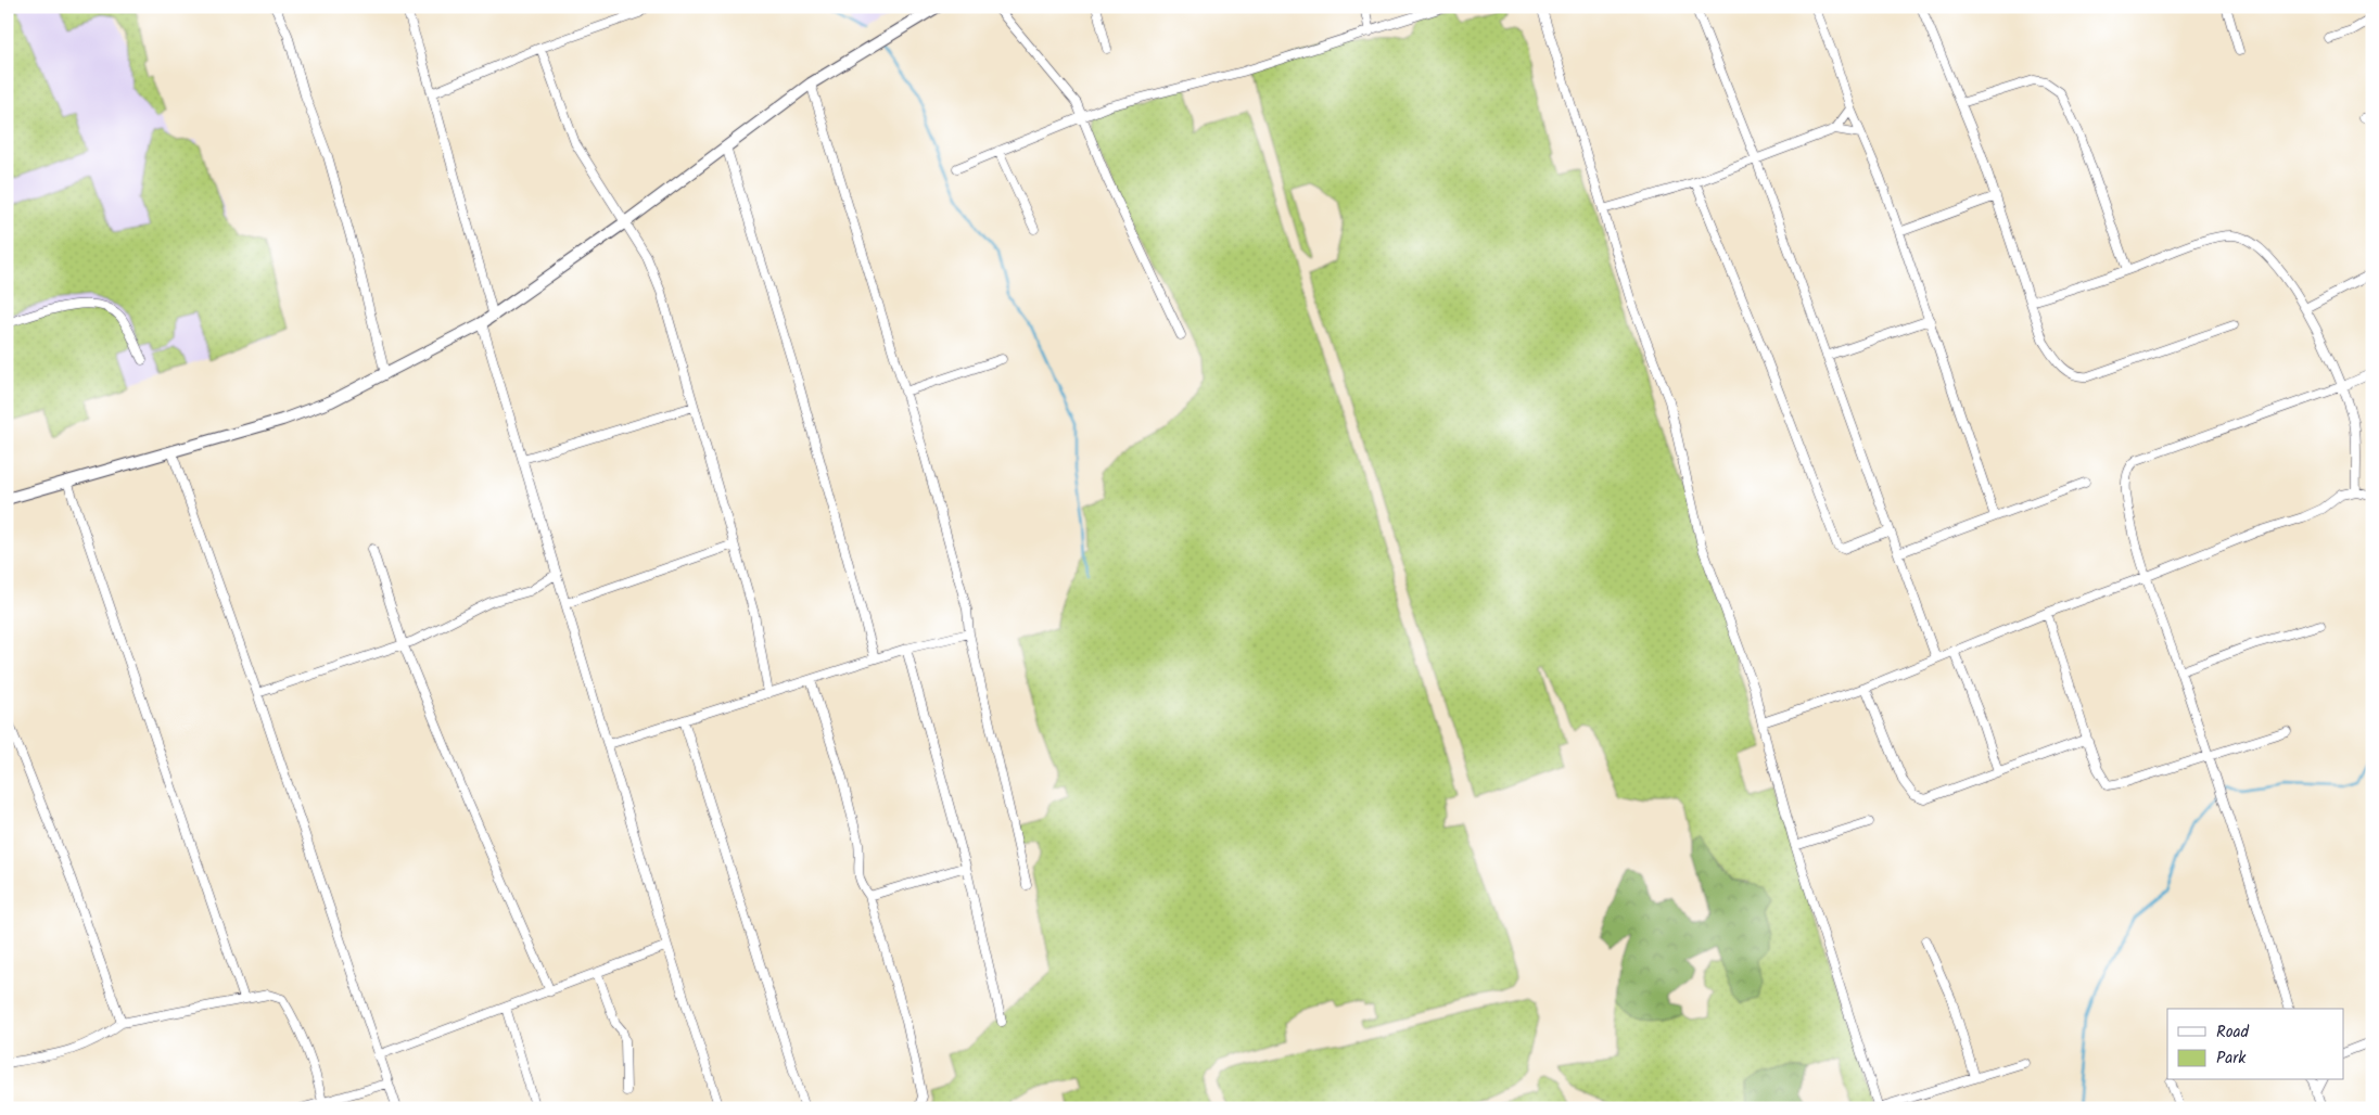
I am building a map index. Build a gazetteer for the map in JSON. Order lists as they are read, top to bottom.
{
  "legend": ["Road", "Park"]
}
